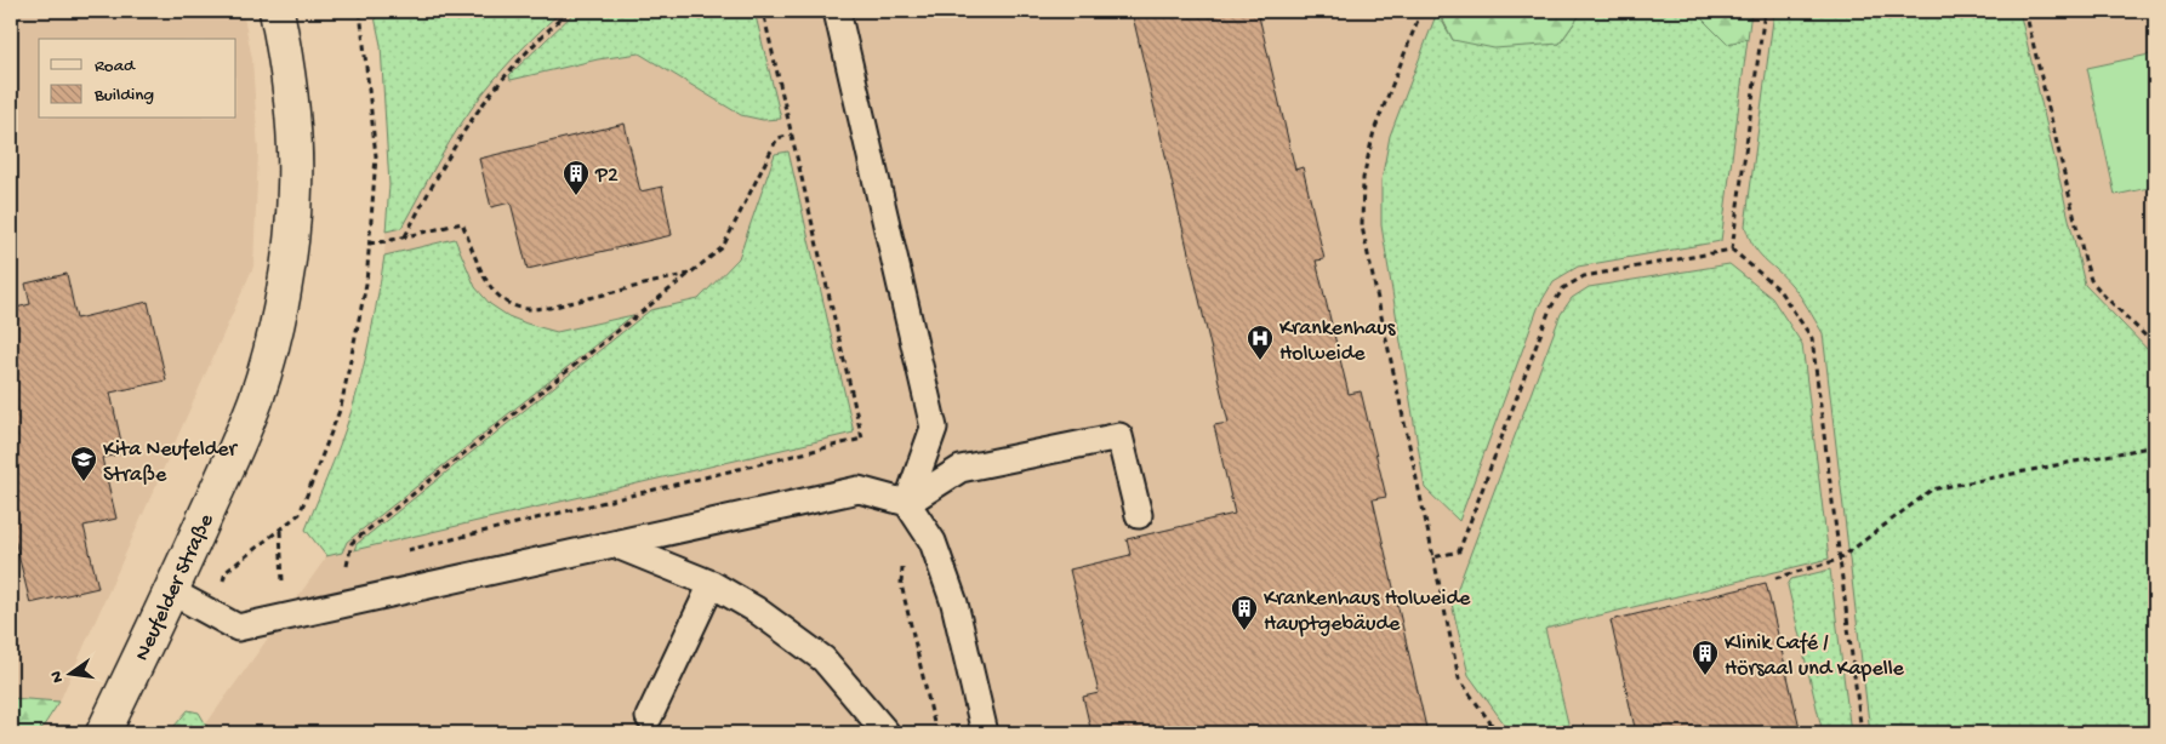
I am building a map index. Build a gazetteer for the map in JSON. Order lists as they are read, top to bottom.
{
  "streets": {
    "street": ["Neufelder Straße"]
  },
  "places": {
    "building": ["P2", "Krankenhaus Holweide Hauptgebäude", "Klinik Café / Hörsaal und Kapelle"],
    "hospital": ["Krankenhaus Holweide"],
    "school or university": ["Kita Neufelder Straße"]
  },
  "legend": ["Road", "Building"],
  "north": "left"
}
